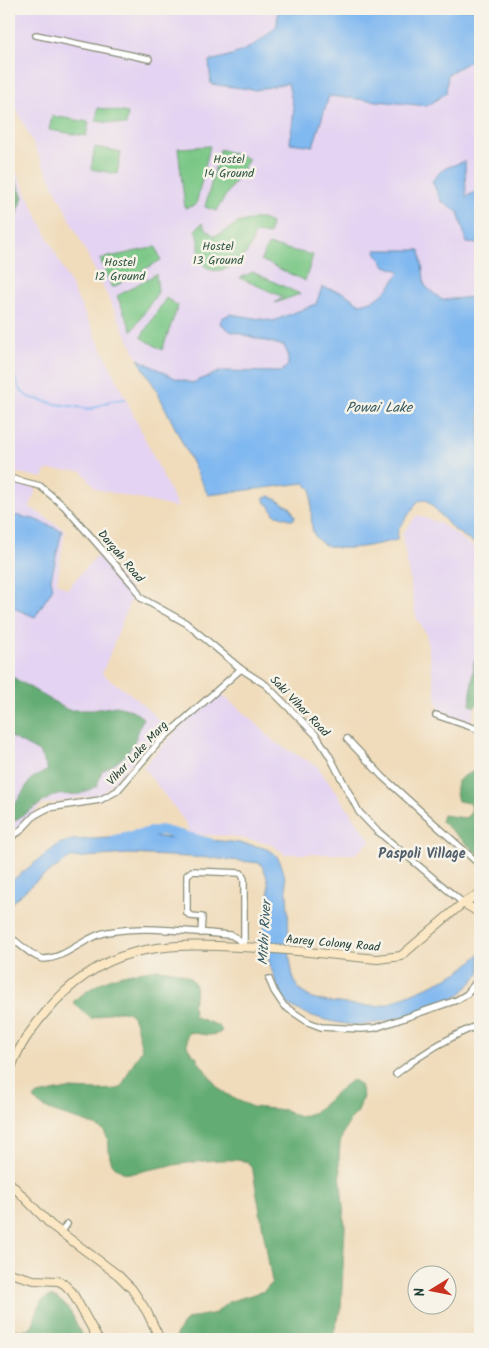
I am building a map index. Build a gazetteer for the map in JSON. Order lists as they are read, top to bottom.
{
  "streets": {
    "main road": ["Saki Vihar Road", "Aarey Colony Road"],
    "street": ["Dargah Road", "Vihar Lake Marg"]
  },
  "crossings": [
    ["Dargah Road", "Saki Vihar Road"],
    ["Dargah Road", "Vihar Lake Marg"],
    ["Saki Vihar Road", "Vihar Lake Marg"],
    ["Saki Vihar Road", "Aarey Colony Road"]
  ],
  "districts": ["Paspoli Village"],
  "water": ["Powai Lake", "Mithi River"],
  "parks": ["Hostel 14 Ground", "Hostel 13 Ground", "Hostel 12 Ground"],
  "north": "left"
}
